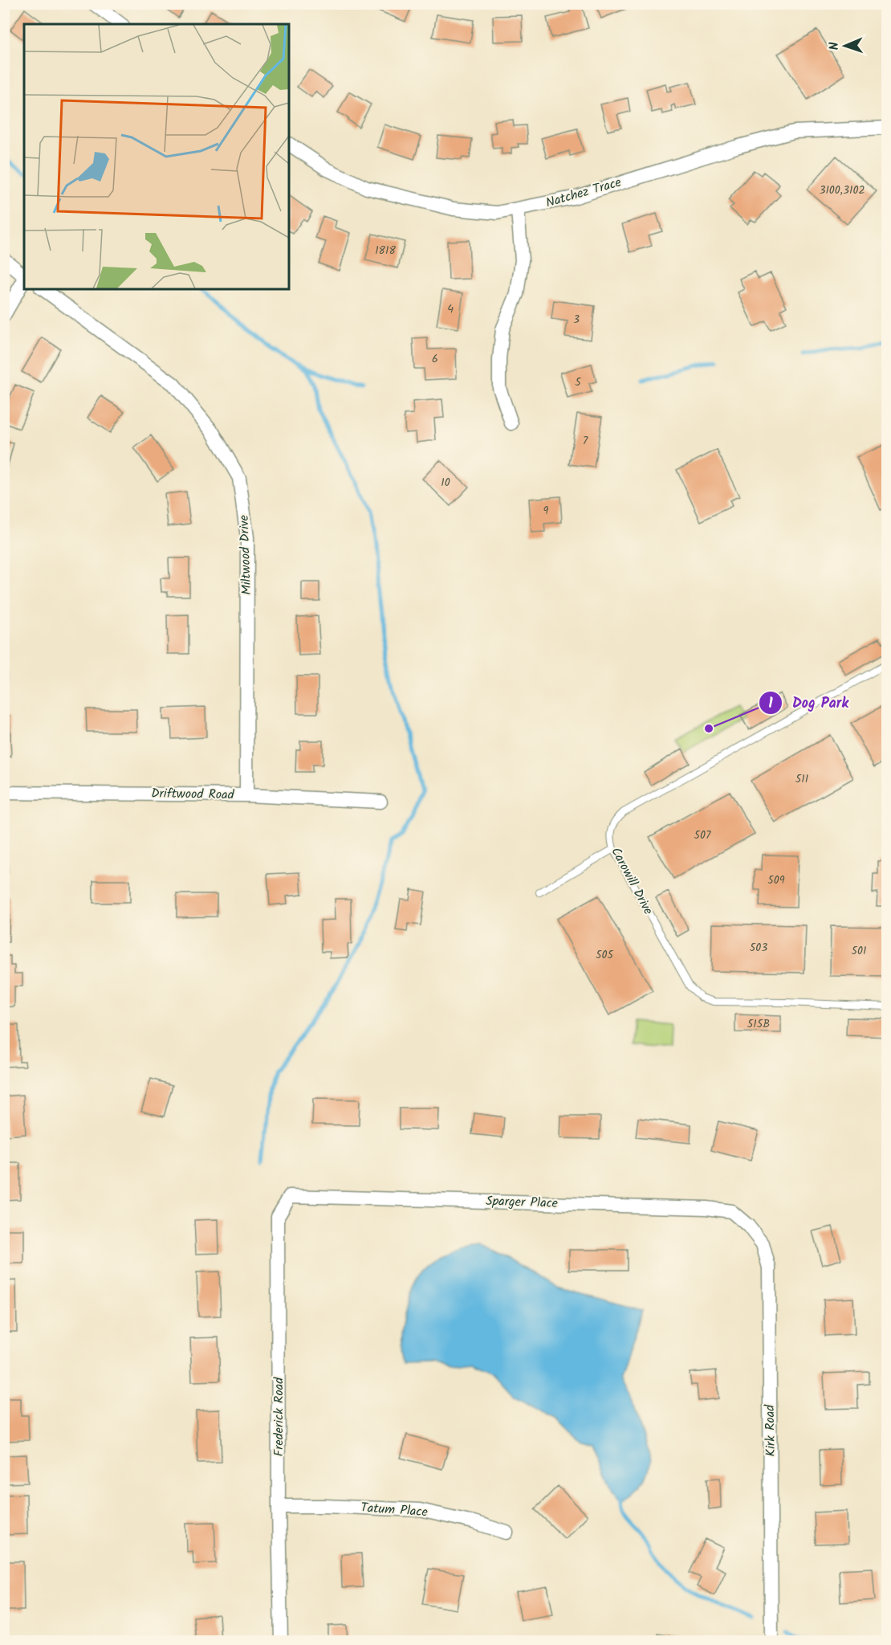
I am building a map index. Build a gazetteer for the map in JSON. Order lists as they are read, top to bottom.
{
  "streets": {
    "street": [
      "Natchez Trace",
      "Miltwood Drive",
      "Driftwood Road",
      "Sparger Place",
      "Frederick Road",
      "Kirk Road",
      "Tatum Place"
    ],
    "lane": ["Carowill Drive"]
  },
  "crossings": [
    ["Miltwood Drive", "Driftwood Road"],
    ["Sparger Place", "Frederick Road"],
    ["Sparger Place", "Kirk Road"],
    ["Frederick Road", "Tatum Place"]
  ],
  "places": ["Dog Park"],
  "house_numbers": [
    "3100,3102",
    "1818",
    "4",
    "3",
    "6",
    "5",
    "7",
    "10",
    "9",
    "511",
    "507",
    "509",
    "503",
    "501",
    "505",
    "515B"
  ],
  "north": "left"
}
